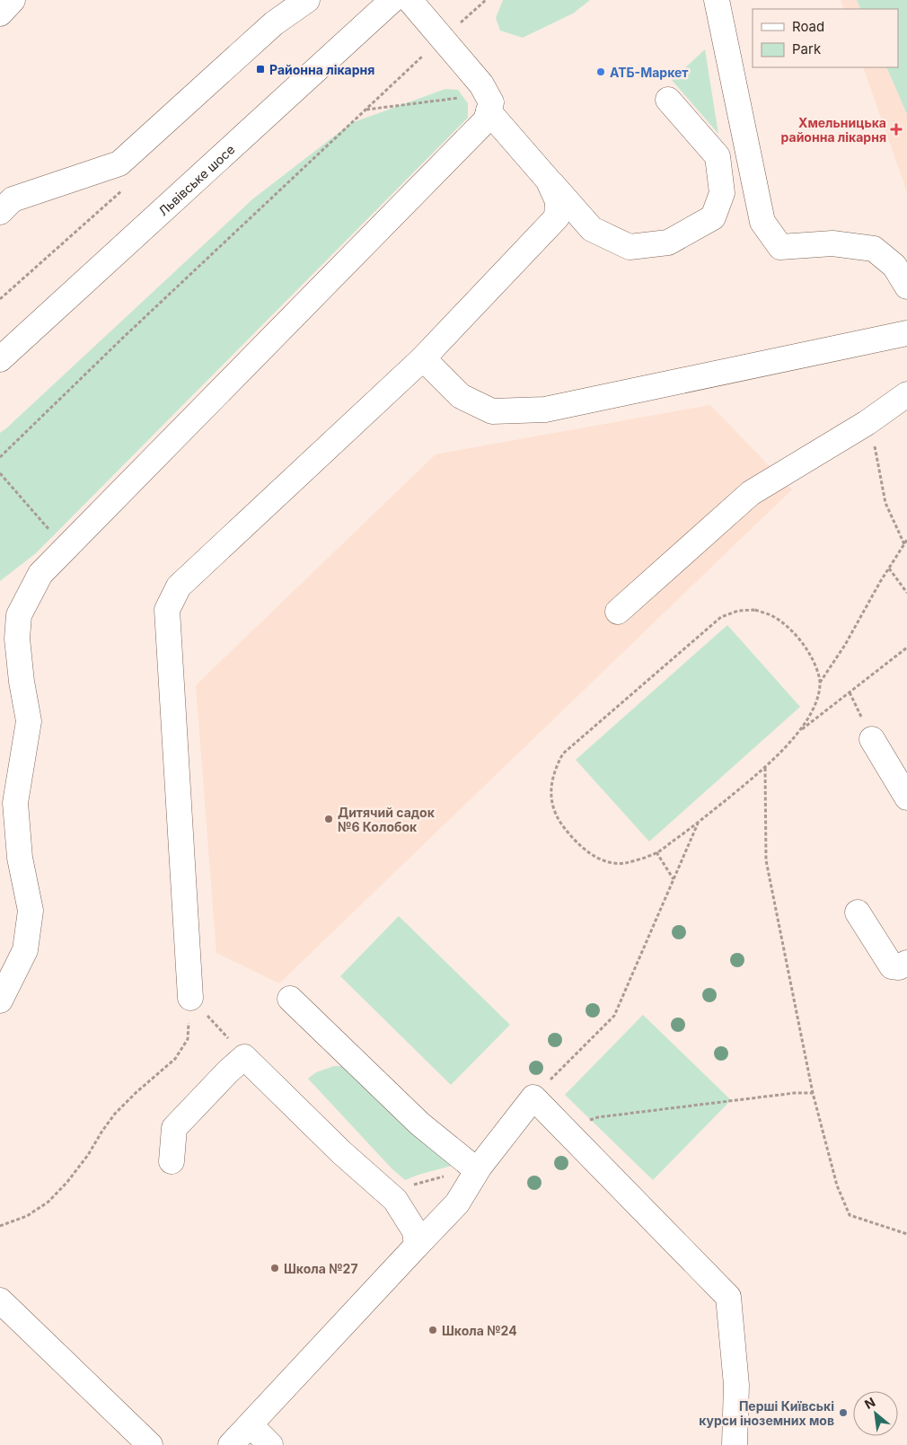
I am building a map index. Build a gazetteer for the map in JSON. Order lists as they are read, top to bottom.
{
  "streets": {
    "main road": ["Львівське шосе"]
  },
  "places": {
    "transit": ["Районна лікарня"],
    "other": [
      "АТБ-Маркет",
      "Дитячий садок №6 Колобок",
      "Школа №27",
      "Школа №24",
      "Перші Київські курси іноземних мов"
    ],
    "health": ["Хмельницька районна лікарня"]
  },
  "legend": ["Road", "Park"],
  "north": "top left"
}
